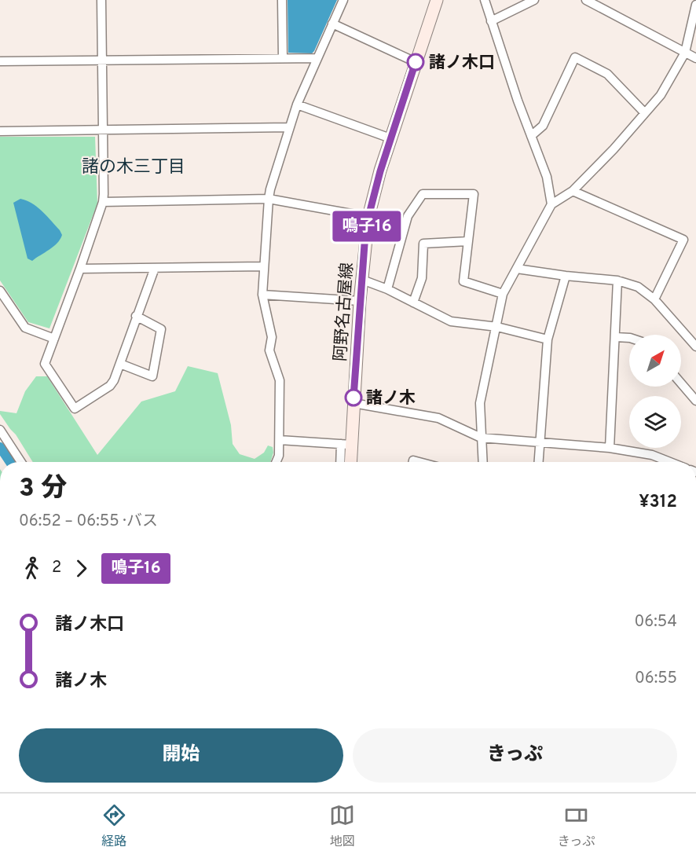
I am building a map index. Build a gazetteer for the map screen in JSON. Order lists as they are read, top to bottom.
{
  "streets": {
    "main road": ["阿野名古屋線"]
  },
  "districts": ["諸の木三丁目"],
  "places": ["諸ノ木口", "諸ノ木"],
  "lines": ["bus line 鳴子16"],
  "north": "top right",
  "page": {
    "on_map": "鳴子16",
    "heading": ["3 分", "06:52 – 06:55 · バス", "¥312"],
    "legs": ["2", "鳴子16"],
    "list": [
      {
        "name": "諸ノ木口",
        "value": "06:54"
      },
      {
        "name": "諸ノ木",
        "value": "06:55"
      }
    ],
    "buttons": ["開始", "きっぷ"],
    "tabs": ["経路", "地図", "きっぷ"]
  }
}
